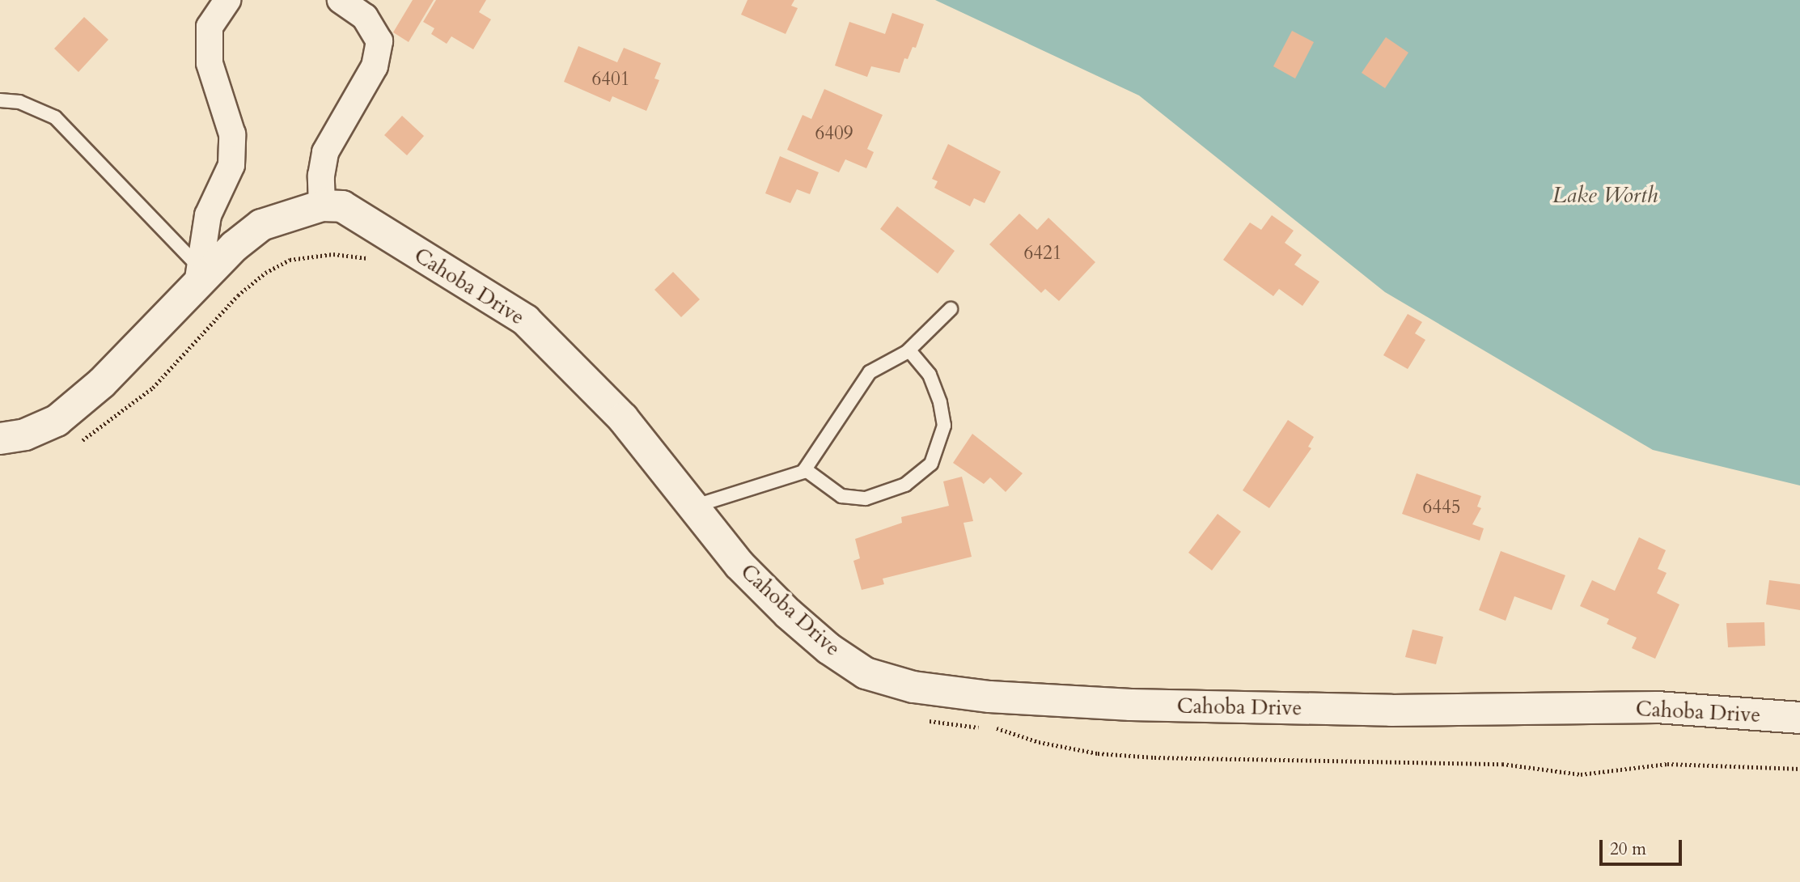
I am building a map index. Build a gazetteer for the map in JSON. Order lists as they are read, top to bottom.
{
  "streets": {
    "street": ["Cahoba Drive"]
  },
  "water": ["Lake Worth"],
  "house_numbers": [
    "6401",
    "6409",
    "6421",
    "6445"
  ],
  "scale_bar": "20 m"
}
